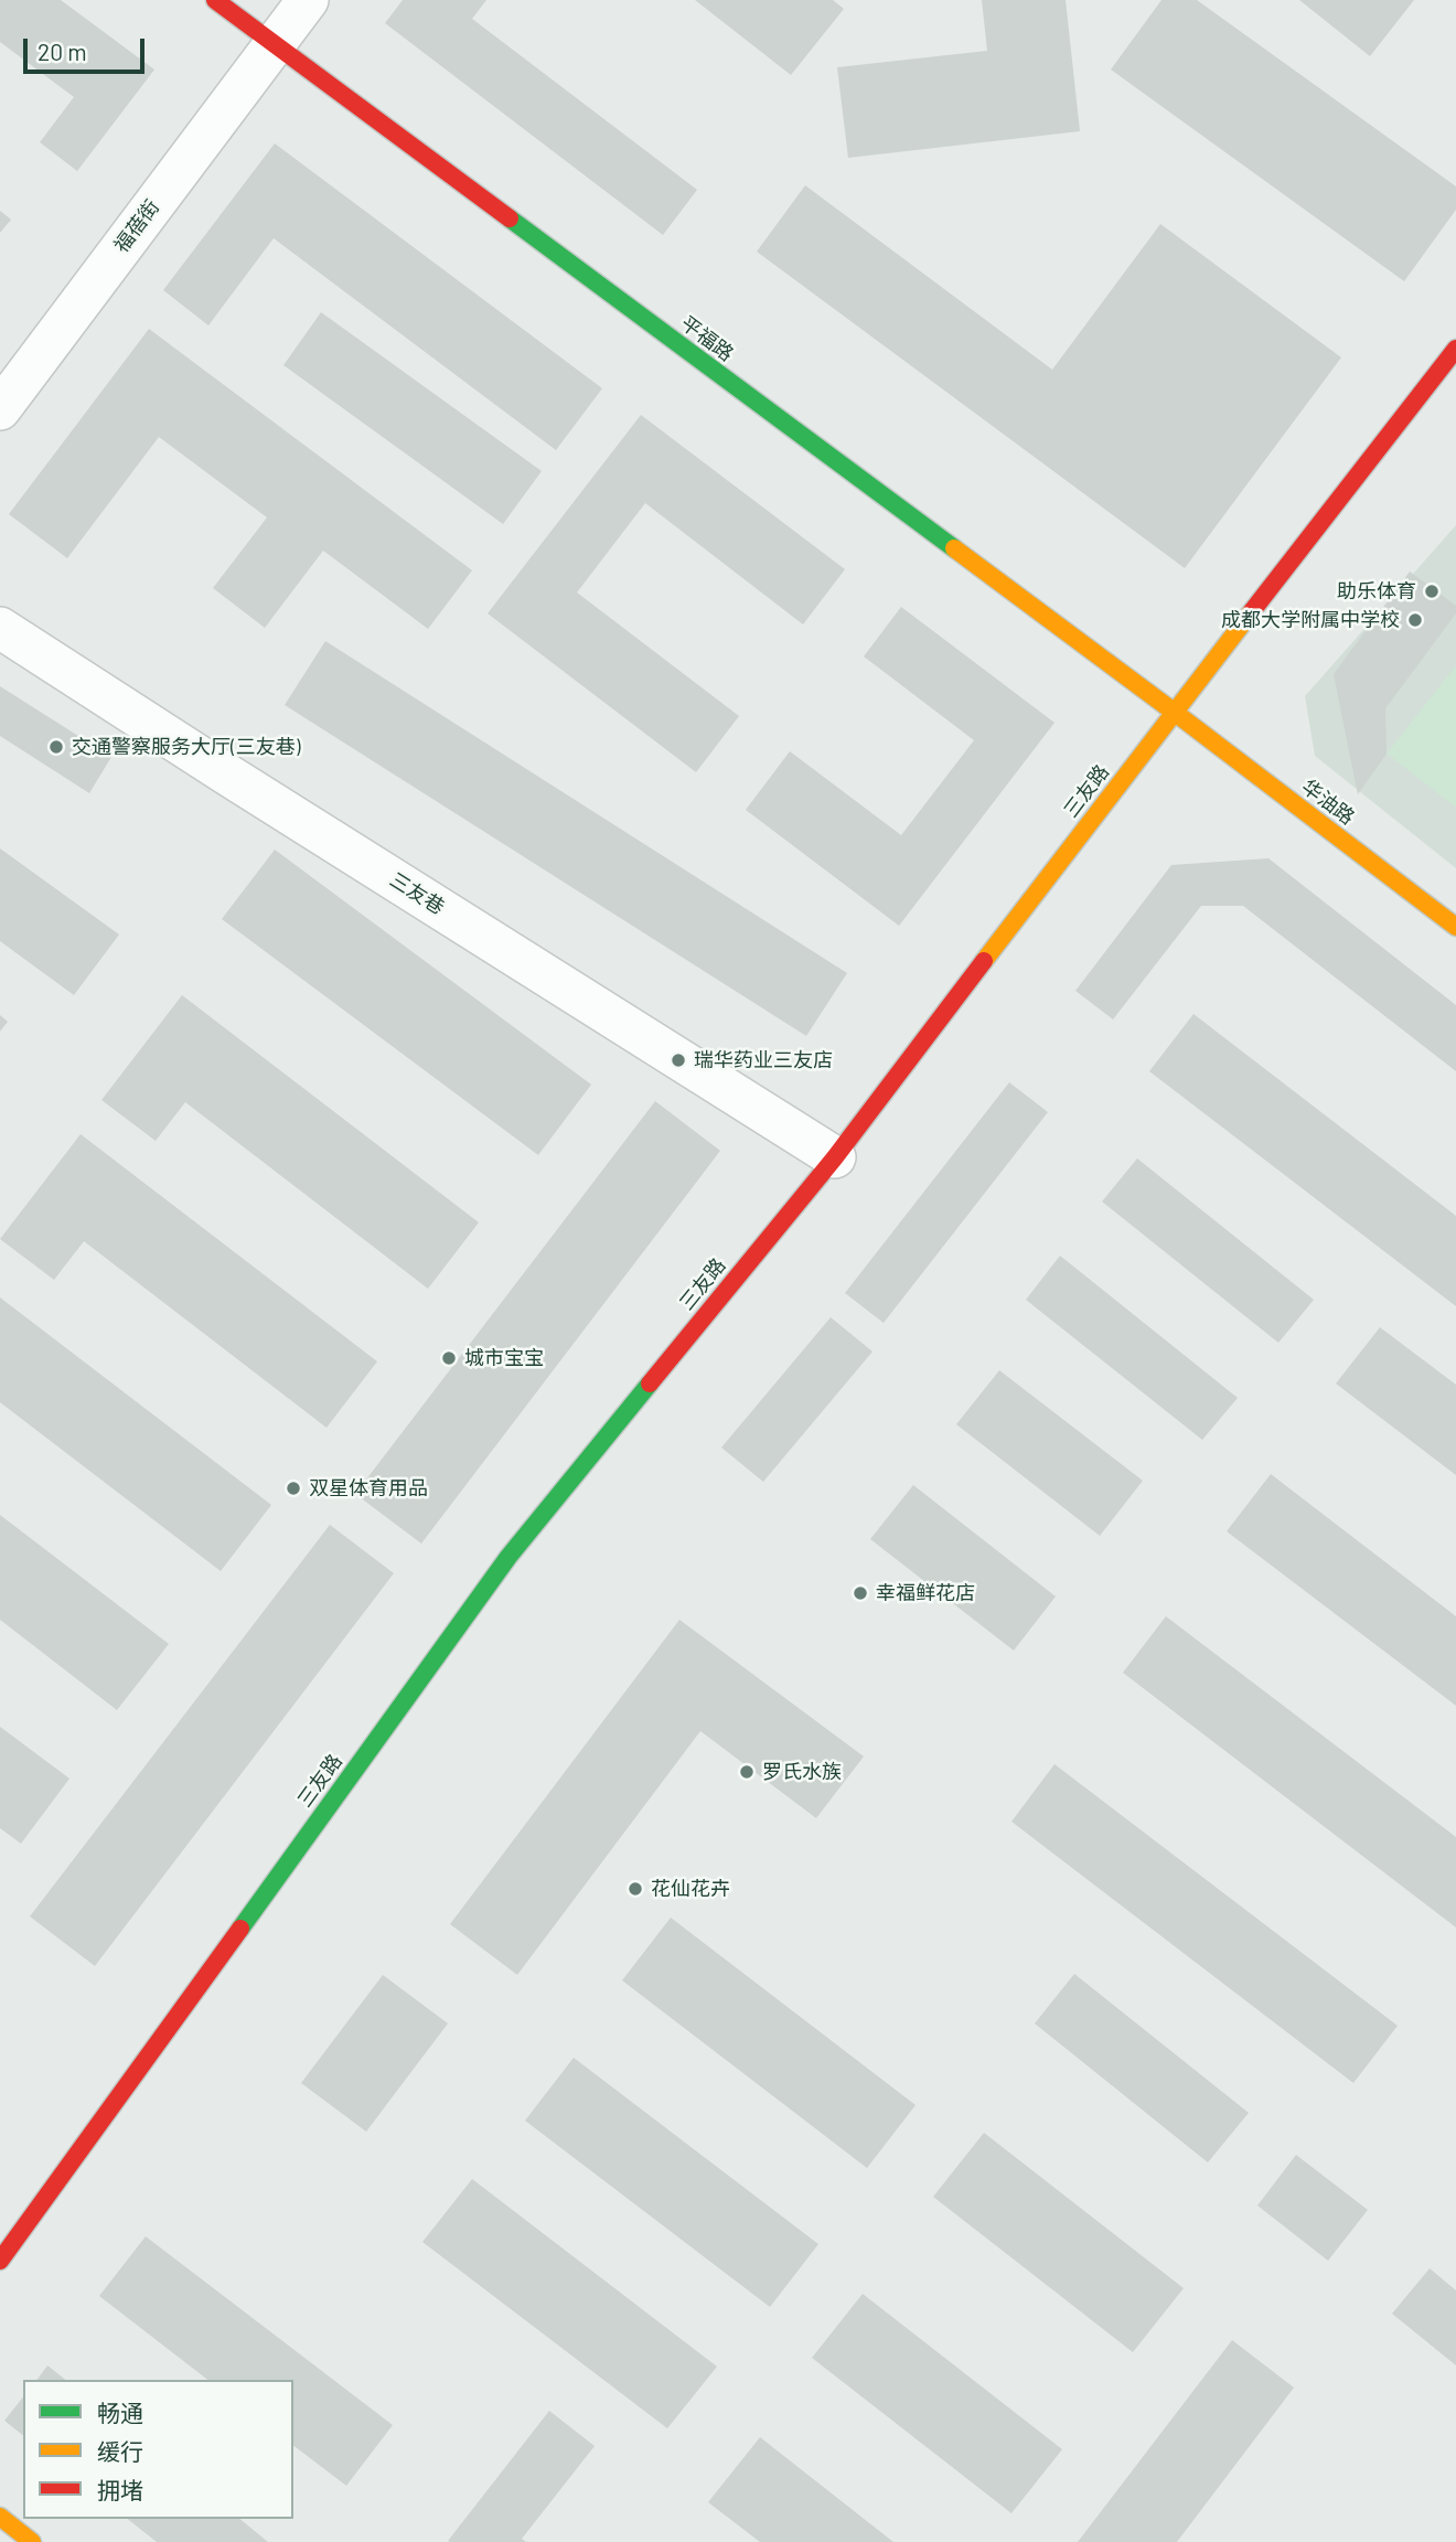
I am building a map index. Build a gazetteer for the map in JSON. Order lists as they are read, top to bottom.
{
  "streets": {
    "main road": ["平福路", "三友路", "华油路"],
    "street": ["福蓓街", "三友巷"]
  },
  "crossings": [
    ["福蓓街", "平福路"],
    ["平福路", "三友路"],
    ["平福路", "华油路"],
    ["三友路", "华油路"],
    ["三友路", "三友巷"]
  ],
  "places": [
    "助乐体育",
    "成都大学附属中学校",
    "交通警察服务大厅(三友巷)",
    "瑞华药业三友店",
    "城市宝宝",
    "双星体育用品",
    "幸福鲜花店",
    "罗氏水族",
    "花仙花卉"
  ],
  "legend": ["畅通", "缓行", "拥堵"],
  "scale_bar": "20 m"
}
